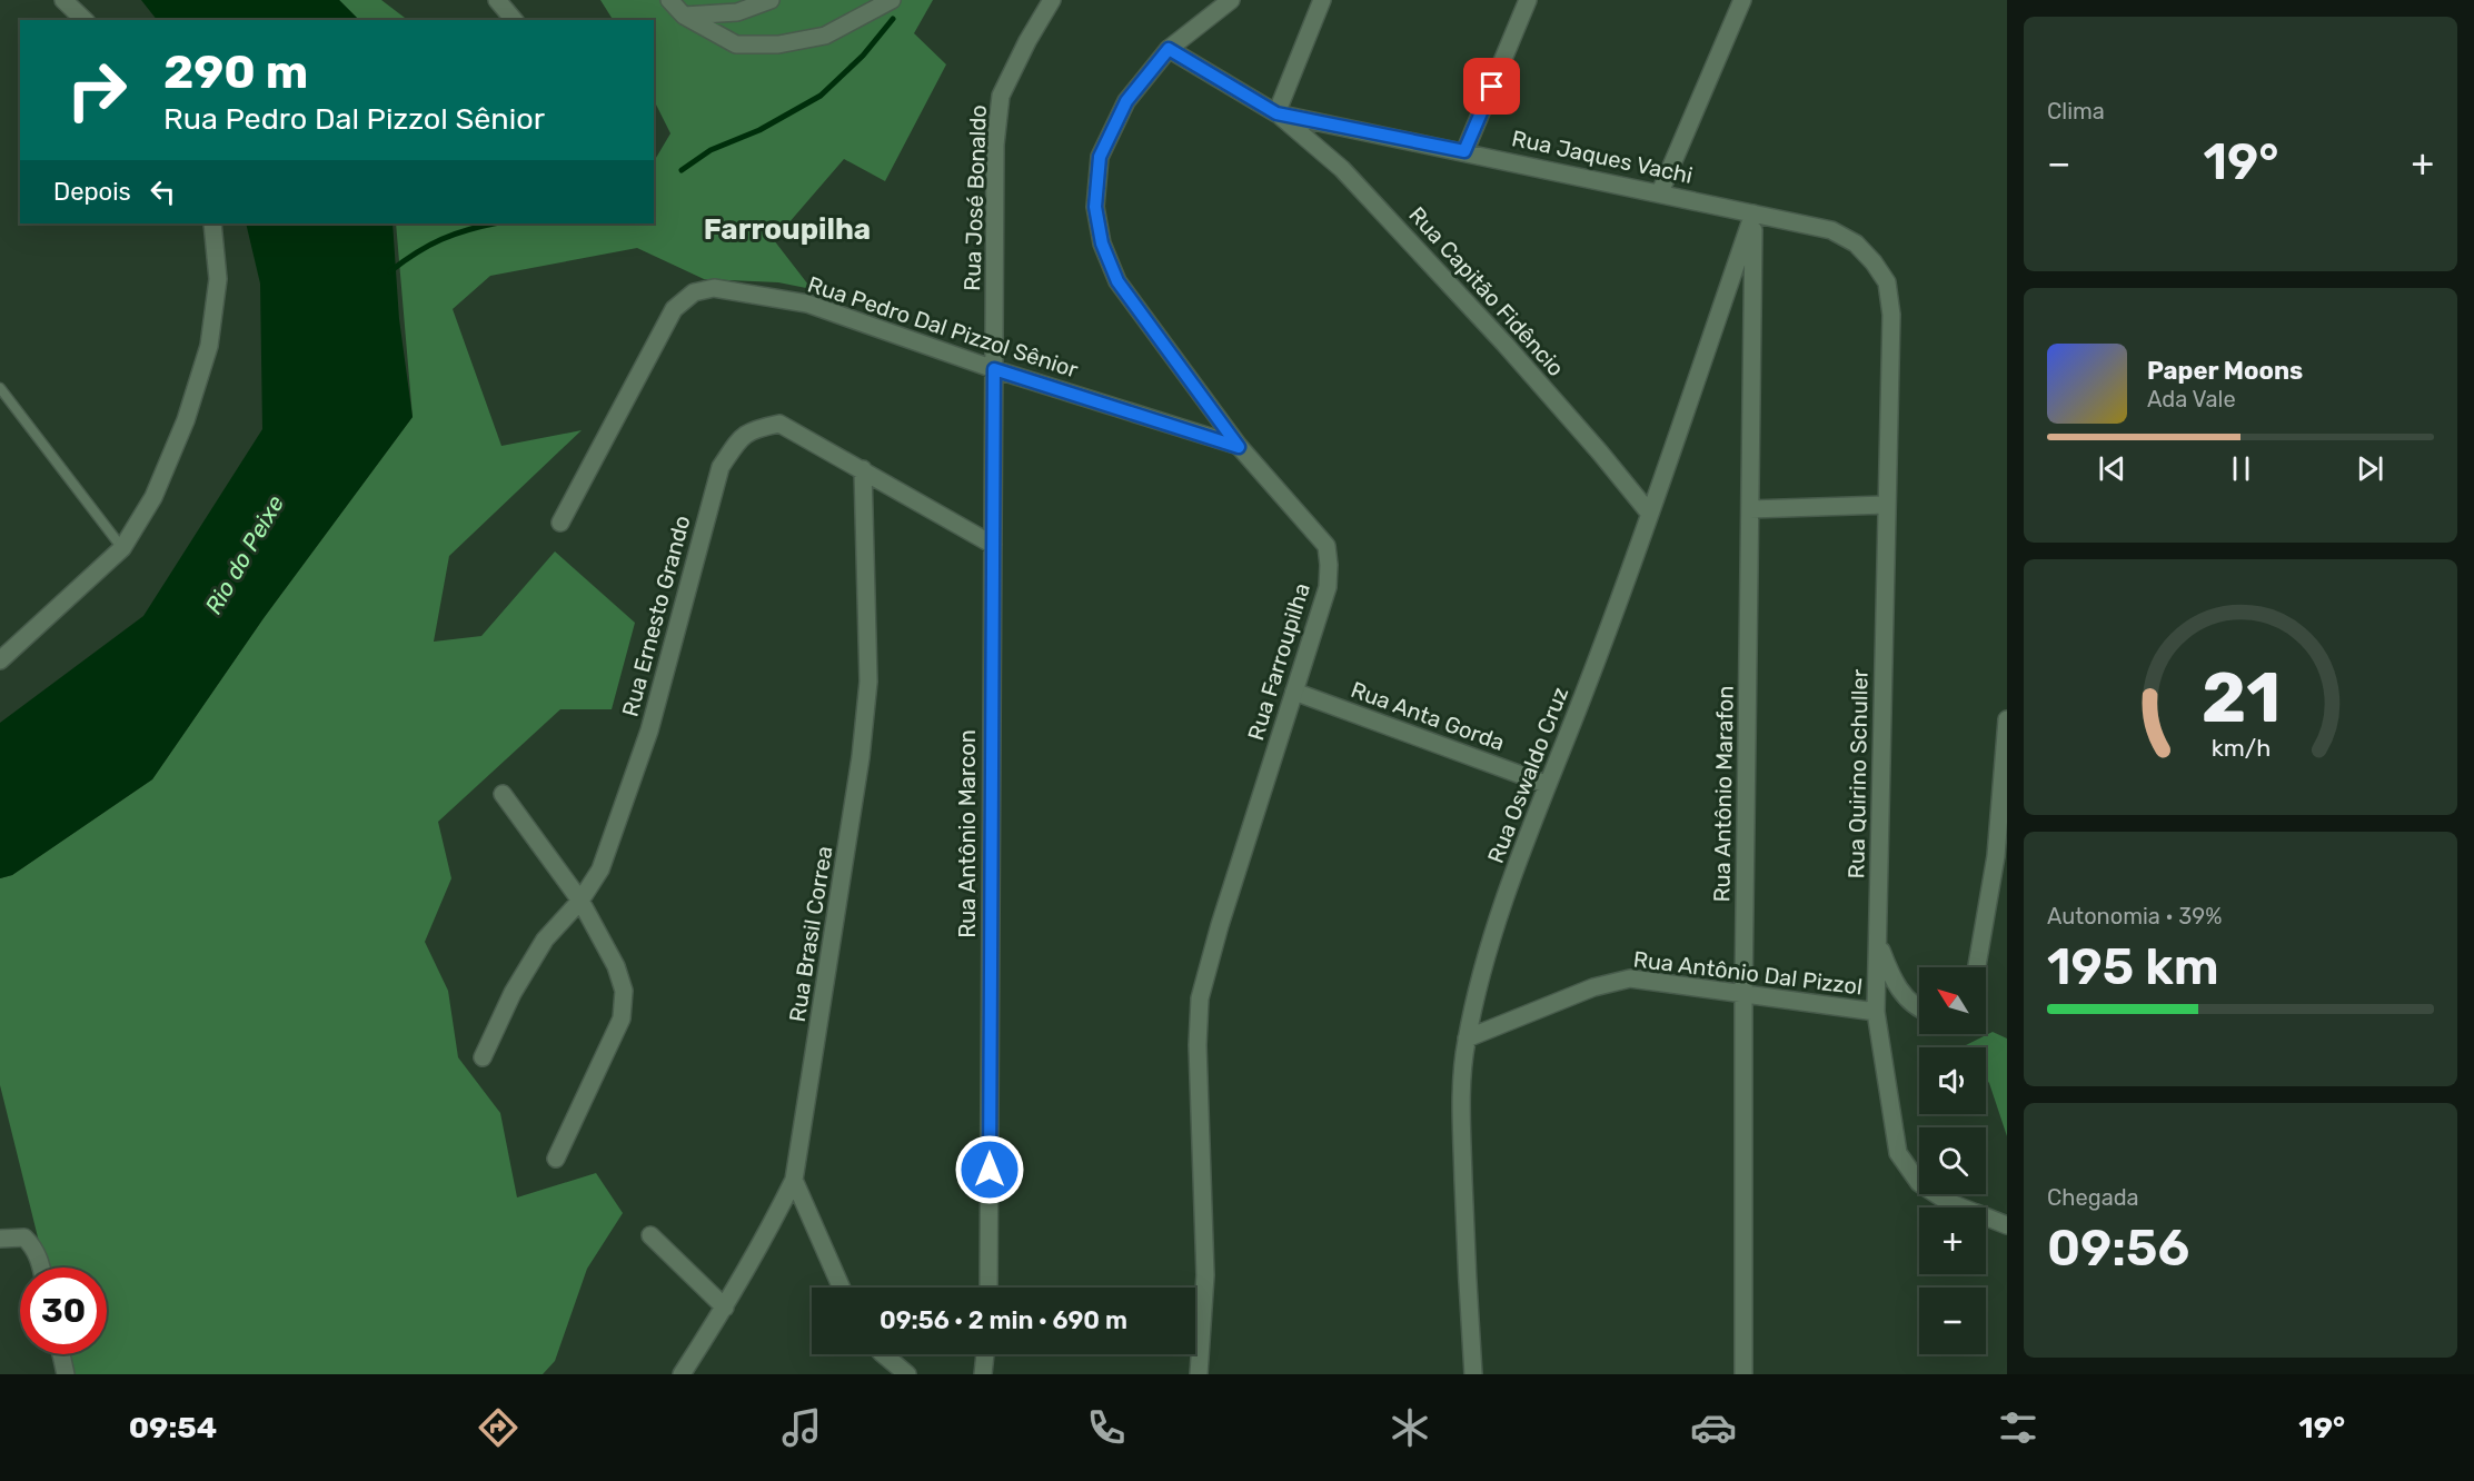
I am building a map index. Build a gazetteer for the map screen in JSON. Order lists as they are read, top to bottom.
{
  "streets": {
    "street": [
      "Rua Jaques Vachi",
      "Rua José Bonaldo",
      "Rua Capitão Fidêncio",
      "Rua Pedro Dal Pizzol Sênior",
      "Rua Ernesto Grando",
      "Rua Farroupilha",
      "Rua Anta Gorda",
      "Rua Quirino Schuller",
      "Rua Oswaldo Cruz",
      "Rua Antônio Marafon",
      "Rua Antônio Marcon",
      "Rua Brasil Correa",
      "Rua Antônio Dal Pizzol"
    ]
  },
  "crossings": [
    ["Rua Jaques Vachi", "Rua Capitão Fidêncio"],
    ["Rua Jaques Vachi", "Rua Farroupilha"],
    ["Rua Jaques Vachi", "Rua Quirino Schuller"],
    ["Rua Jaques Vachi", "Rua Oswaldo Cruz"],
    ["Rua Jaques Vachi", "Rua Antônio Marafon"],
    ["Rua José Bonaldo", "Rua Pedro Dal Pizzol Sênior"],
    ["Rua José Bonaldo", "Rua Antônio Marcon"],
    ["Rua Capitão Fidêncio", "Rua Oswaldo Cruz"],
    ["Rua Pedro Dal Pizzol Sênior", "Rua Farroupilha"],
    ["Rua Pedro Dal Pizzol Sênior", "Rua Antônio Marcon"],
    ["Rua Ernesto Grando", "Rua Antônio Marcon"],
    ["Rua Ernesto Grando", "Rua Brasil Correa"],
    ["Rua Farroupilha", "Rua Anta Gorda"],
    ["Rua Anta Gorda", "Rua Oswaldo Cruz"],
    ["Rua Quirino Schuller", "Rua Antônio Dal Pizzol"],
    ["Rua Oswaldo Cruz", "Rua Antônio Marafon"],
    ["Rua Oswaldo Cruz", "Rua Antônio Dal Pizzol"],
    ["Rua Antônio Marafon", "Rua Antônio Dal Pizzol"]
  ],
  "districts": ["Farroupilha"],
  "water": ["Rio do Peixe"],
  "north": "top left",
  "page": {
    "tile": [
      "Clima",
      ["Autonomia · 39%", "195 km"],
      ["Chegada", "09:56"]
    ],
    "turn": ["290 m", "Rua Pedro Dal Pizzol Sênior"],
    "heat": ["−", "19°", "+"],
    "then": "Depois",
    "song": ["Paper Moons", "Ada Vale"],
    "map_buttons": ["+", "−"],
    "limit": "30",
    "trip": "09:56 · 2 min · 690 m",
    "tabs": ["09:54", "19°"],
    "gauge": ["21", "km/h"]
  }
}
